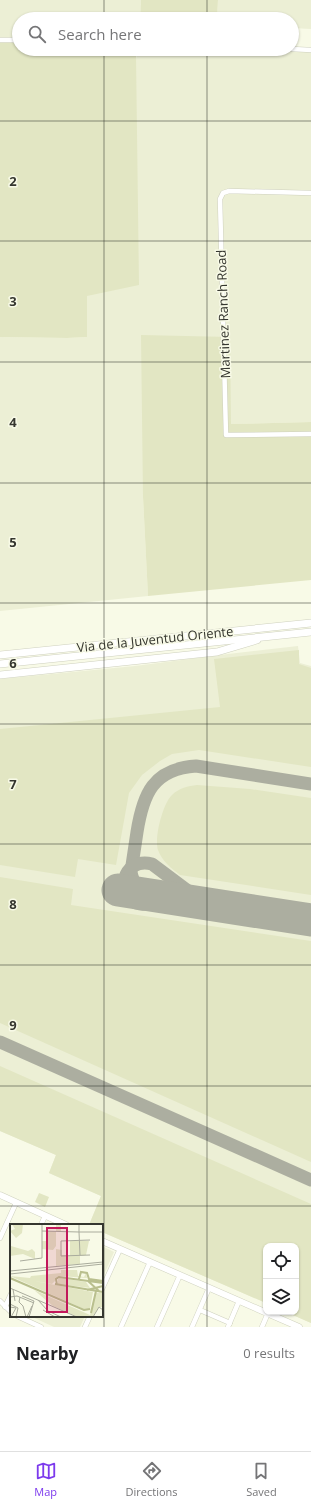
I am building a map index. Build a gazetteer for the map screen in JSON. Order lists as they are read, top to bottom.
{
  "streets": {
    "highway": ["Via de la Juventud Oriente"],
    "street": ["Martinez Ranch Road"]
  },
  "page": {
    "search": "Search here",
    "heading": ["Nearby", "0 results"],
    "nav": ["Map", "Directions", "Saved"]
  },
  "grid": {
    "rows": [
      "2",
      "3",
      "4",
      "5",
      "6",
      "7",
      "8",
      "9"
    ]
  }
}
